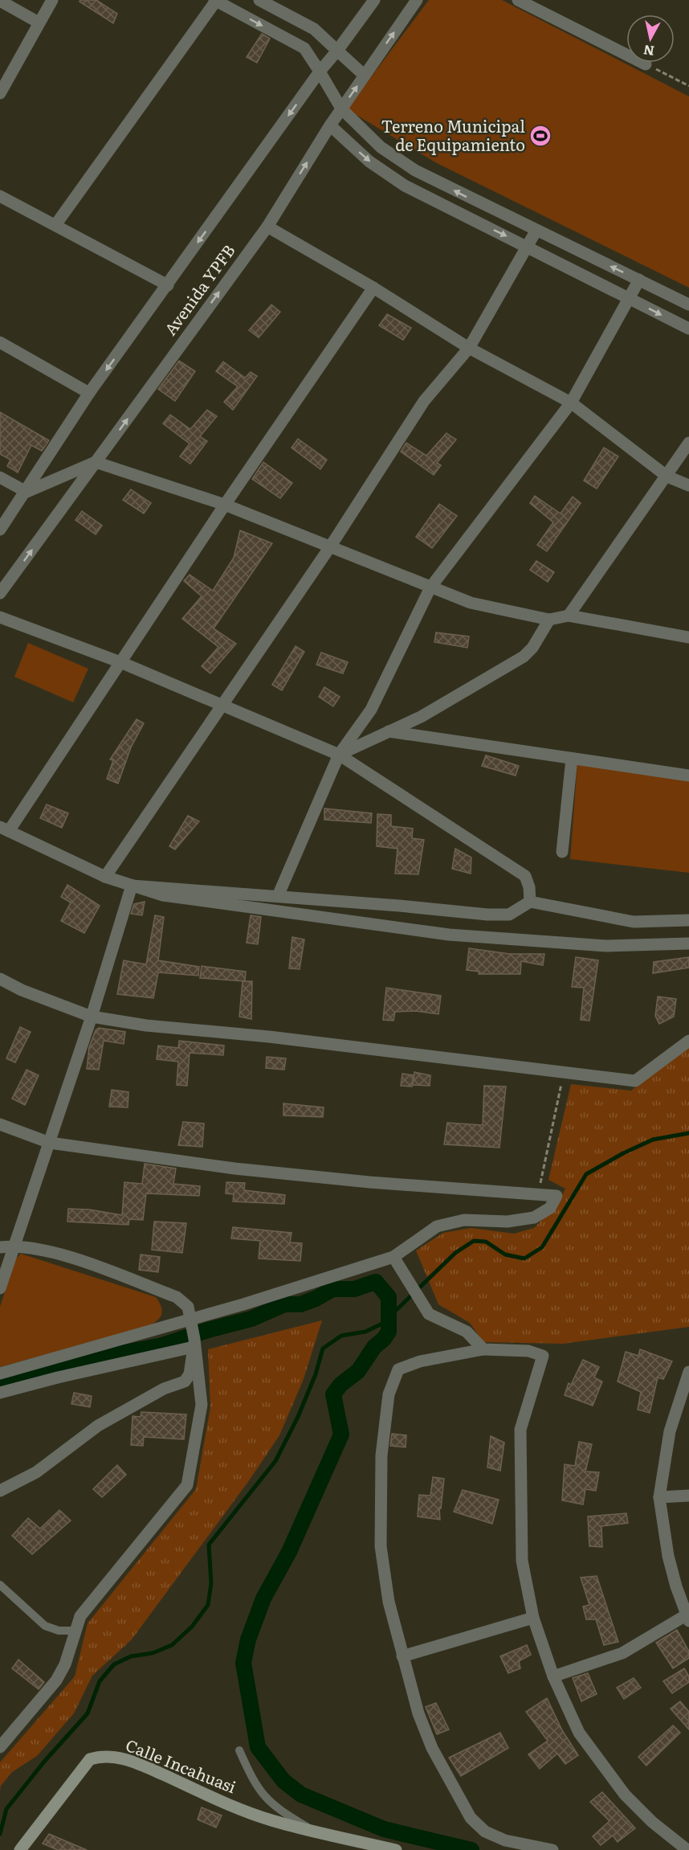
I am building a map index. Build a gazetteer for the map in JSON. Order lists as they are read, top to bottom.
{
  "streets": {
    "main road": ["Calle Incahuasi"],
    "street": ["Avenida YPFB"]
  },
  "places": {
    "sports": ["Terreno Municipal de Equipamiento"]
  },
  "north": "bottom"
}
